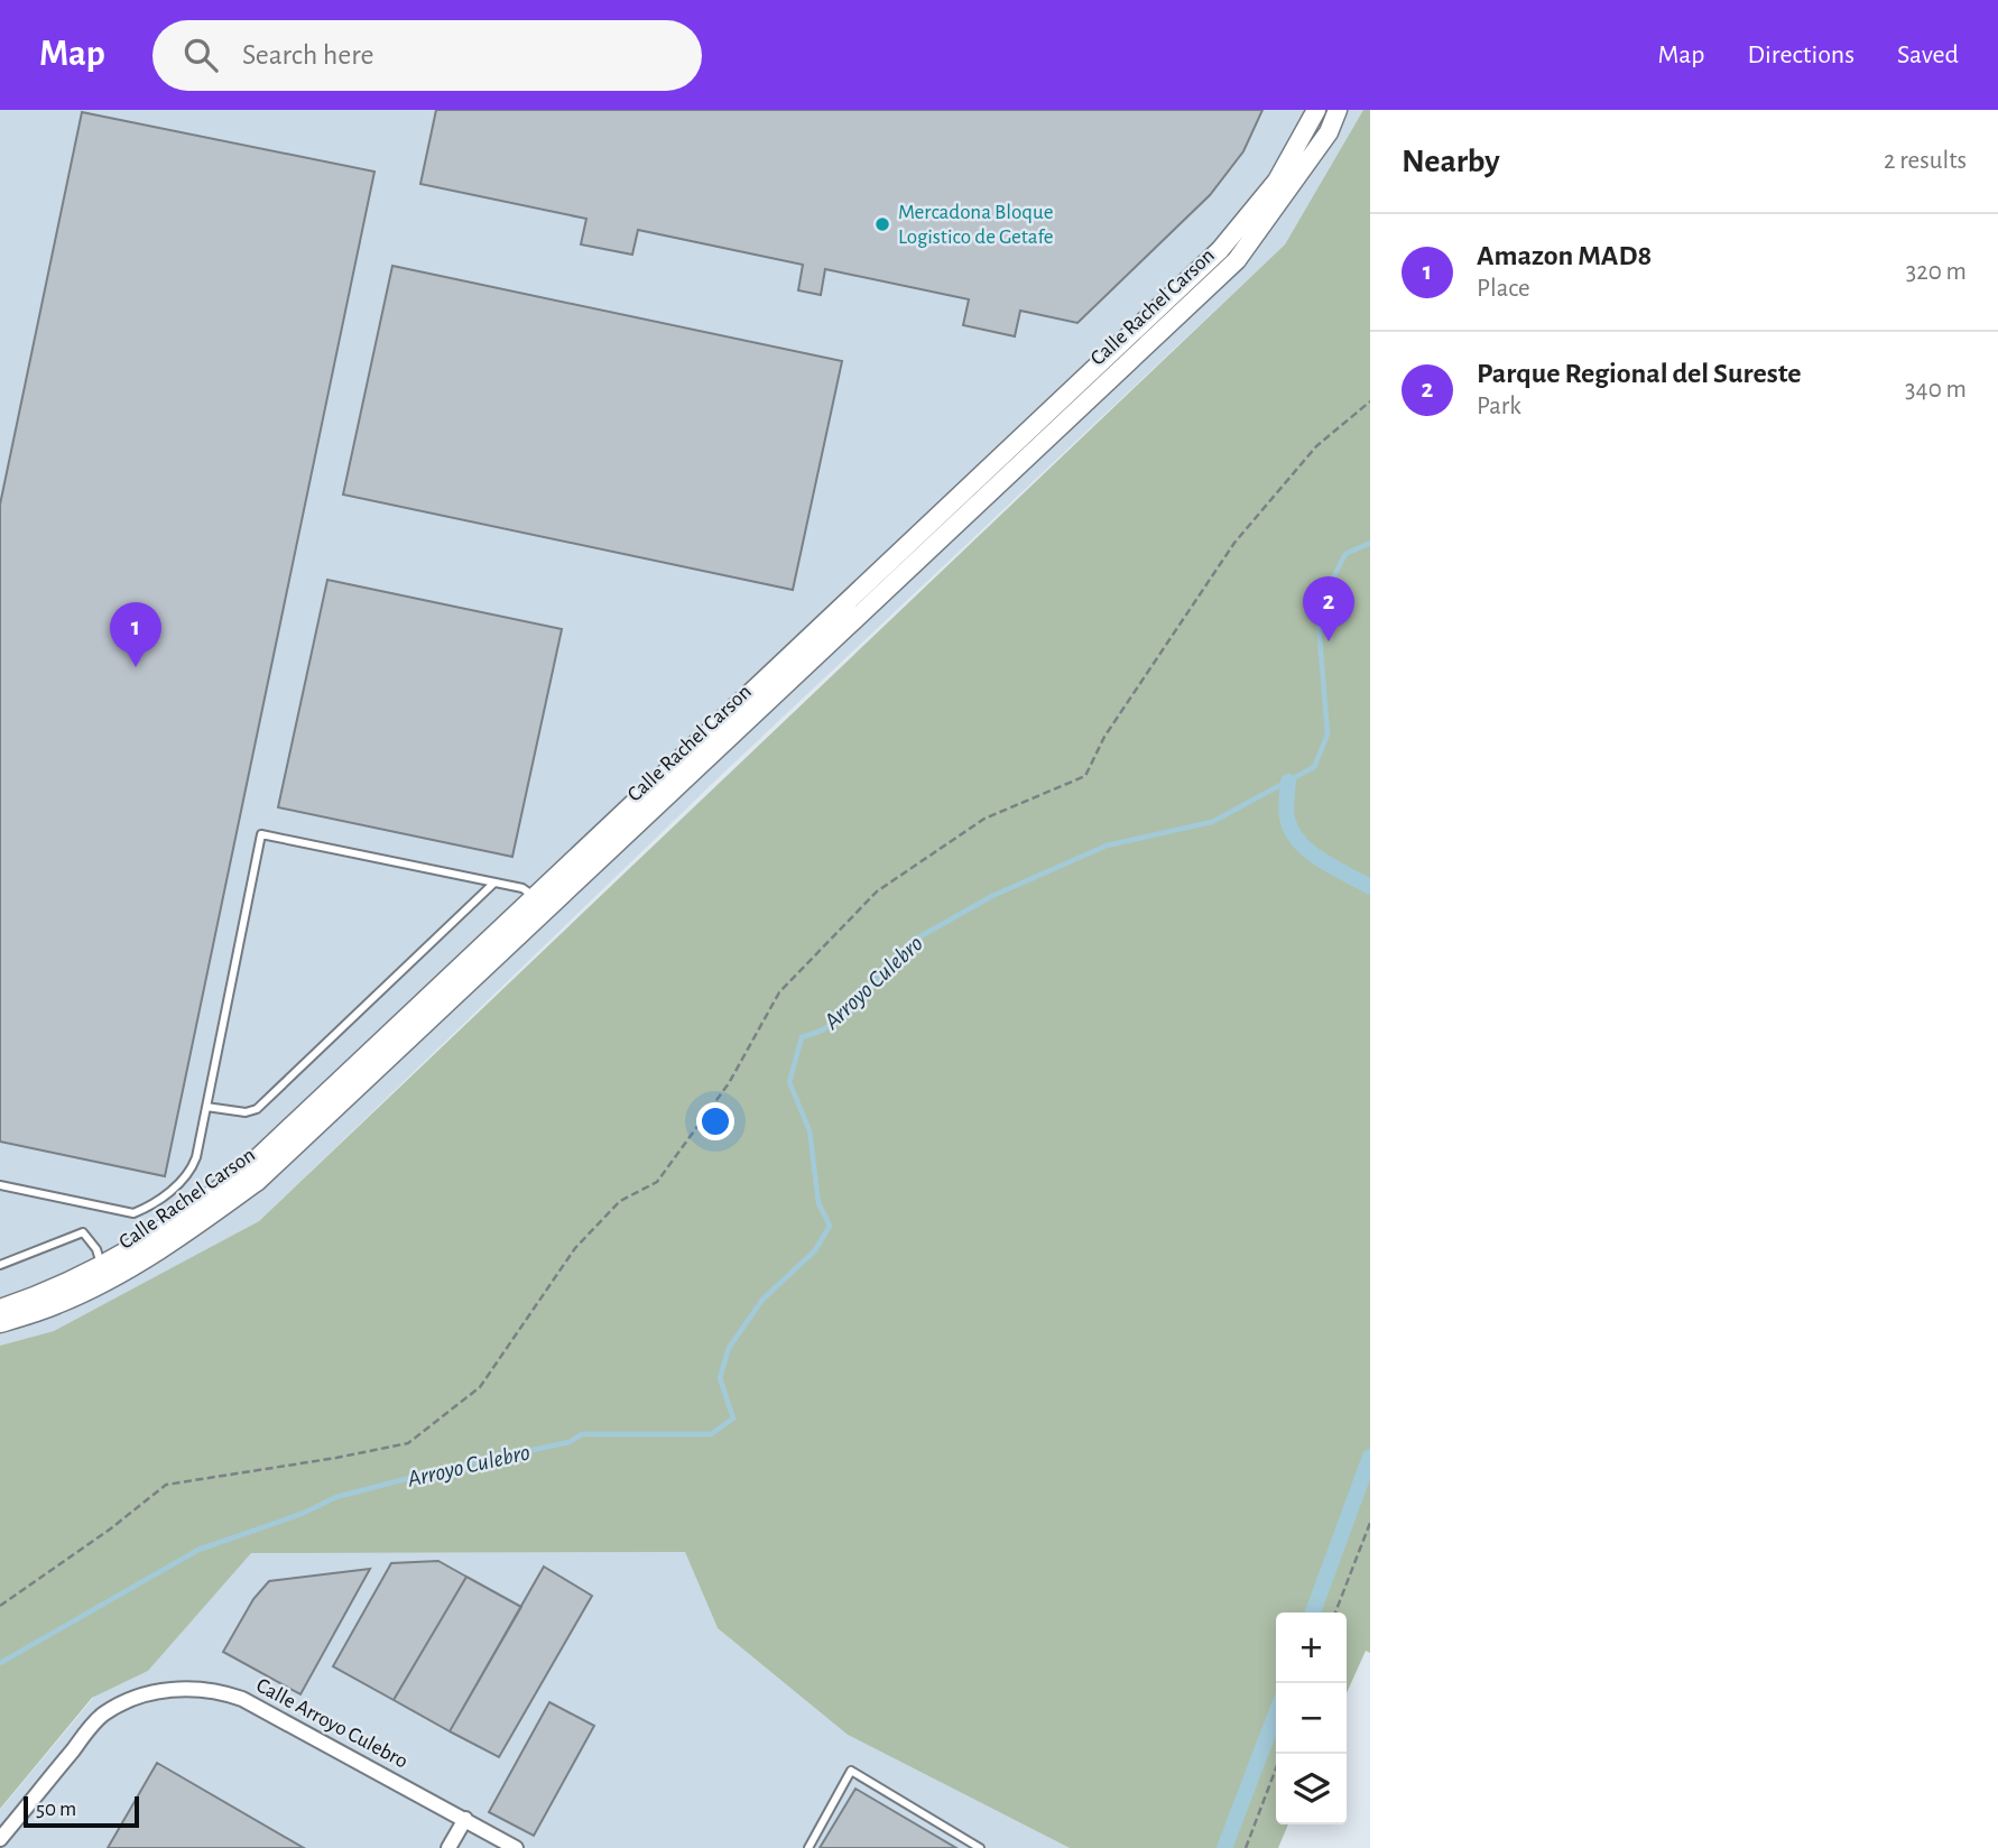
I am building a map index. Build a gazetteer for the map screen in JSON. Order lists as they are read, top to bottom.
{
  "streets": {
    "street": ["Calle Rachel Carson", "Calle Arroyo Culebro"]
  },
  "water": ["Arroyo Culebro"],
  "places": ["Mercadona Bloque Logistico de Getafe"],
  "scale_bar": "50 m",
  "page": {
    "header": "Map",
    "search": "Search here",
    "nav": ["Map", "Directions", "Saved"],
    "heading": ["Nearby", "2 results"],
    "list": [
      {
        "mark": "1",
        "name": "Amazon MAD8",
        "note": "Place",
        "value": "320 m"
      },
      {
        "mark": "2",
        "name": "Parque Regional del Sureste",
        "note": "Park",
        "value": "340 m"
      }
    ],
    "pins": ["2", "1"],
    "map_buttons": ["+", "−"],
    "scale": "50 m"
  }
}
